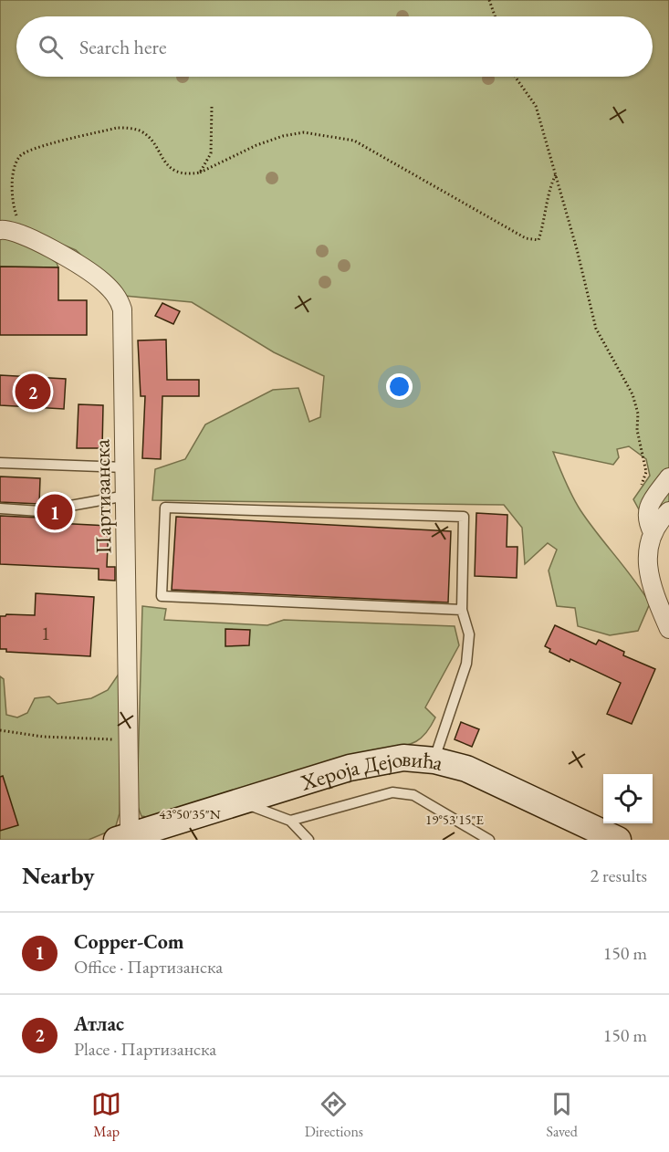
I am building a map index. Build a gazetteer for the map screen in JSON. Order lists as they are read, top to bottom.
{
  "streets": {
    "street": ["Партизанска", "Хероја Дејовића"]
  },
  "crossings": [
    ["Партизанска", "Хероја Дејовића"]
  ],
  "house_numbers": ["1"],
  "page": {
    "search": "Search here",
    "pins": ["2", "1"],
    "heading": ["Nearby", "2 results"],
    "list": [
      {
        "mark": "1",
        "name": "Copper-Com",
        "note": "Office · Партизанска",
        "value": "150 m"
      },
      {
        "mark": "2",
        "name": "Атлас",
        "note": "Place · Партизанска",
        "value": "150 m"
      }
    ],
    "nav": ["Map", "Directions", "Saved"]
  },
  "coordinates": ["43°50'35\"N", "19°53'15\"E"]
}
